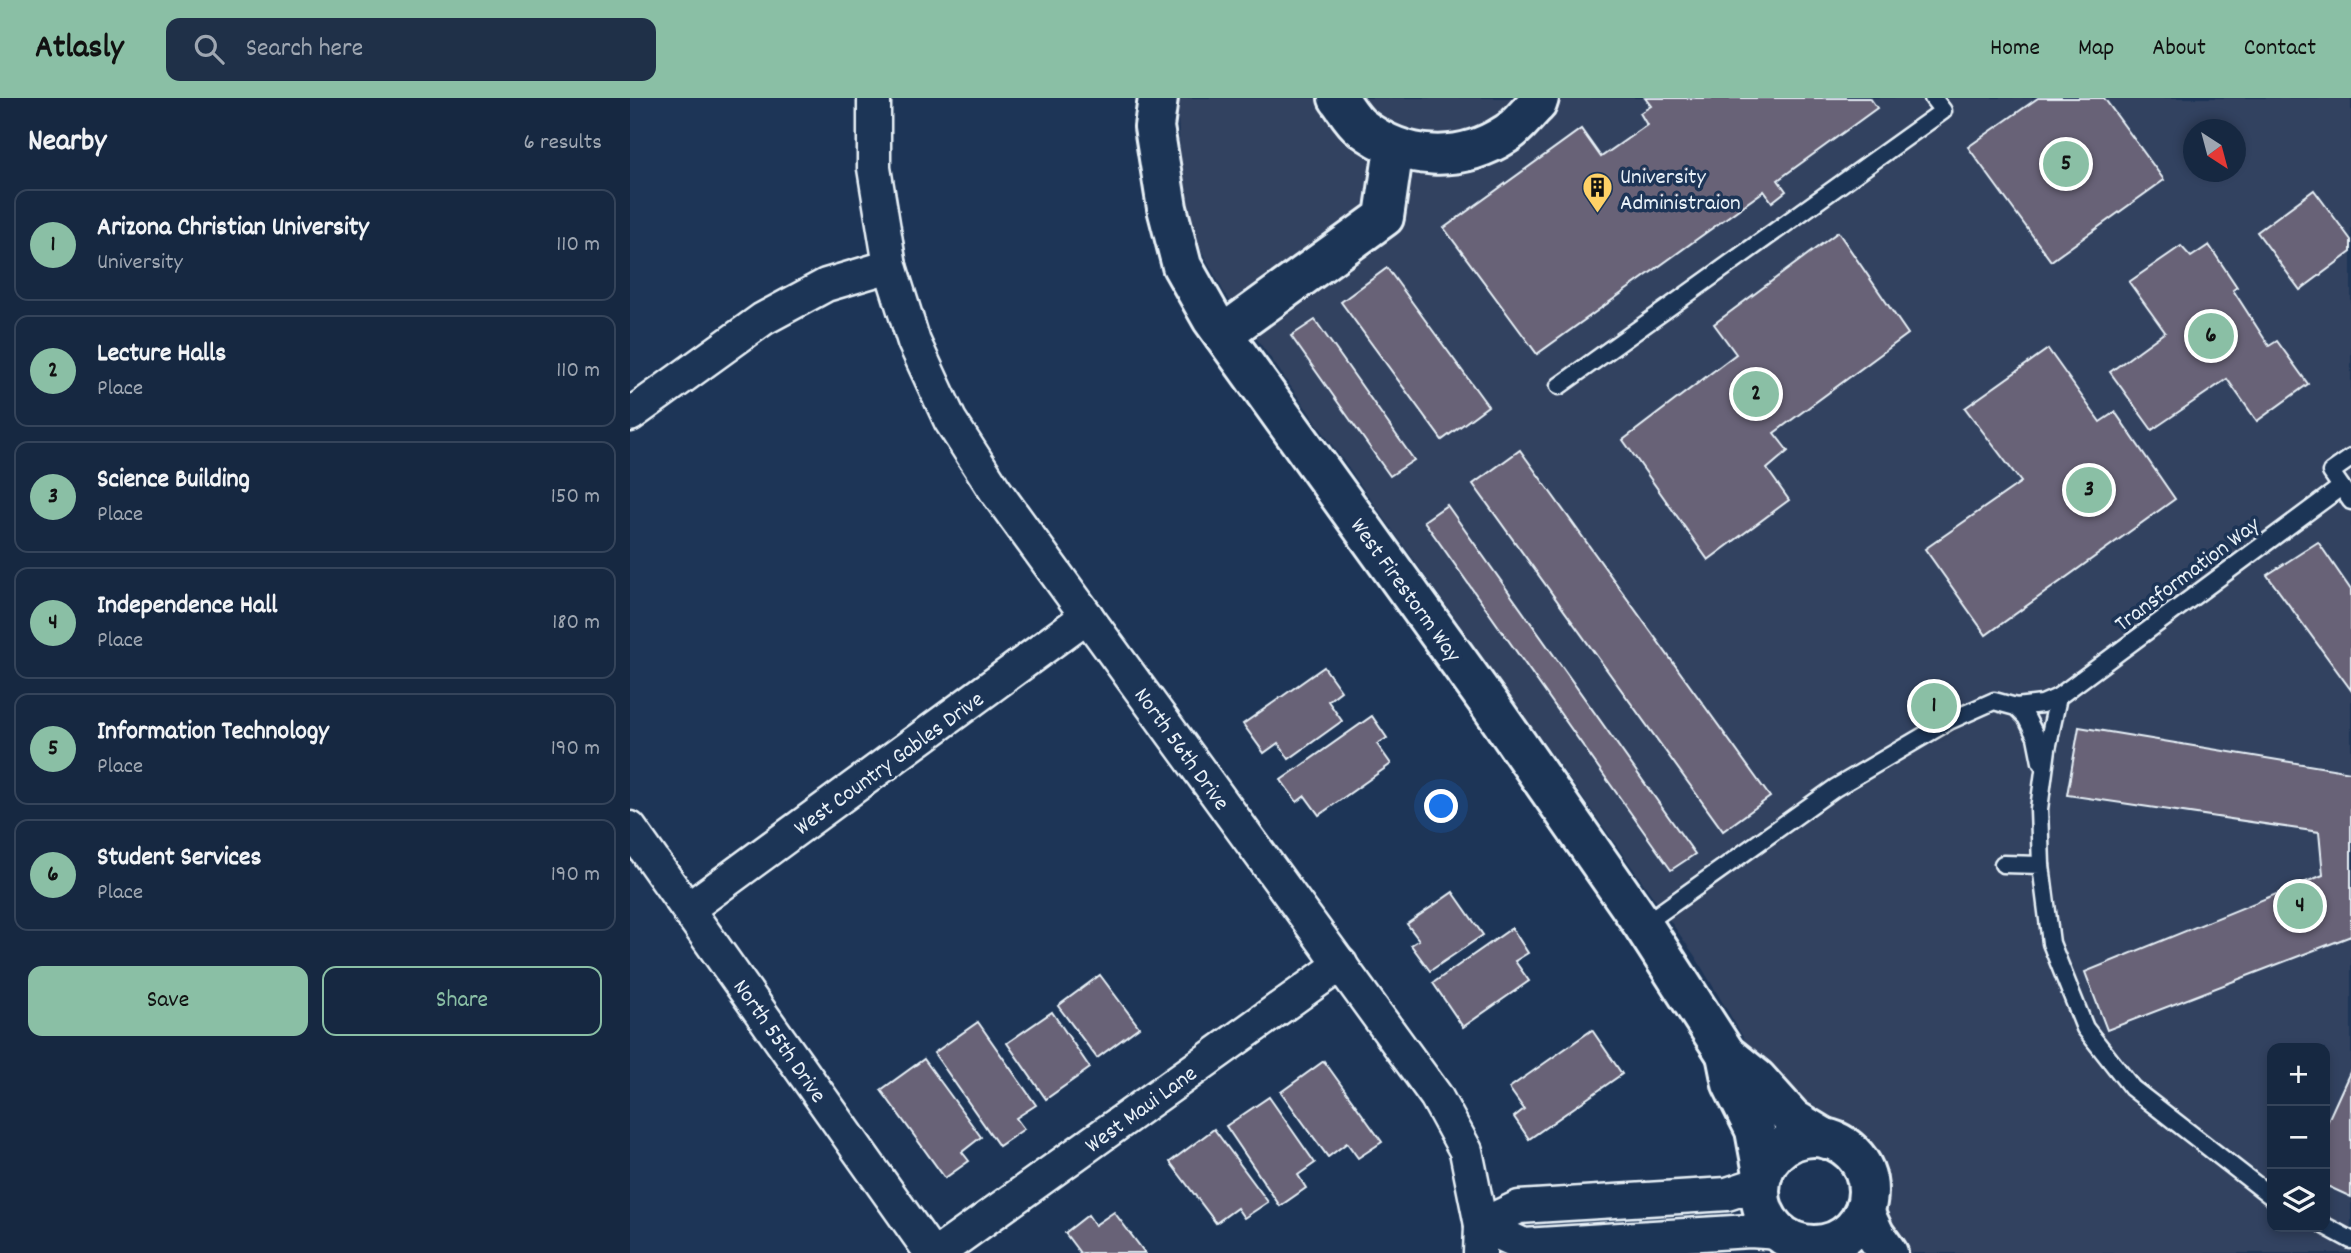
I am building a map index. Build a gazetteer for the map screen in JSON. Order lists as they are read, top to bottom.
{
  "streets": {
    "street": [
      "West Firestorm Way",
      "North 56th Drive",
      "West Country Gables Drive",
      "North 55th Drive",
      "West Maui Lane"
    ],
    "lane": ["Transformation Way"]
  },
  "crossings": [
    ["Transformation Way", "West Firestorm Way"],
    ["North 56th Drive", "West Country Gables Drive"],
    ["North 56th Drive", "West Maui Lane"],
    ["West Country Gables Drive", "North 55th Drive"]
  ],
  "places": {
    "building": ["University Administraion"]
  },
  "north": "bottom right",
  "page": {
    "header": "Atlasly",
    "search": "Search here",
    "nav": [
      "Home",
      "Map",
      "About",
      "Contact"
    ],
    "heading": ["Nearby", "6 results"],
    "pins": [
      "5",
      "6",
      "2",
      "3",
      "1",
      "4"
    ],
    "list": [
      {
        "mark": "1",
        "name": "Arizona Christian University",
        "note": "University",
        "value": "110 m"
      },
      {
        "mark": "2",
        "name": "Lecture Halls",
        "note": "Place",
        "value": "110 m"
      },
      {
        "mark": "3",
        "name": "Science Building",
        "note": "Place",
        "value": "150 m"
      },
      {
        "mark": "4",
        "name": "Independence Hall",
        "note": "Place",
        "value": "180 m"
      },
      {
        "mark": "5",
        "name": "Information Technology",
        "note": "Place",
        "value": "190 m"
      },
      {
        "mark": "6",
        "name": "Student Services",
        "note": "Place",
        "value": "190 m"
      }
    ],
    "buttons": ["Save", "Share"],
    "map_buttons": ["+", "−"]
  }
}
